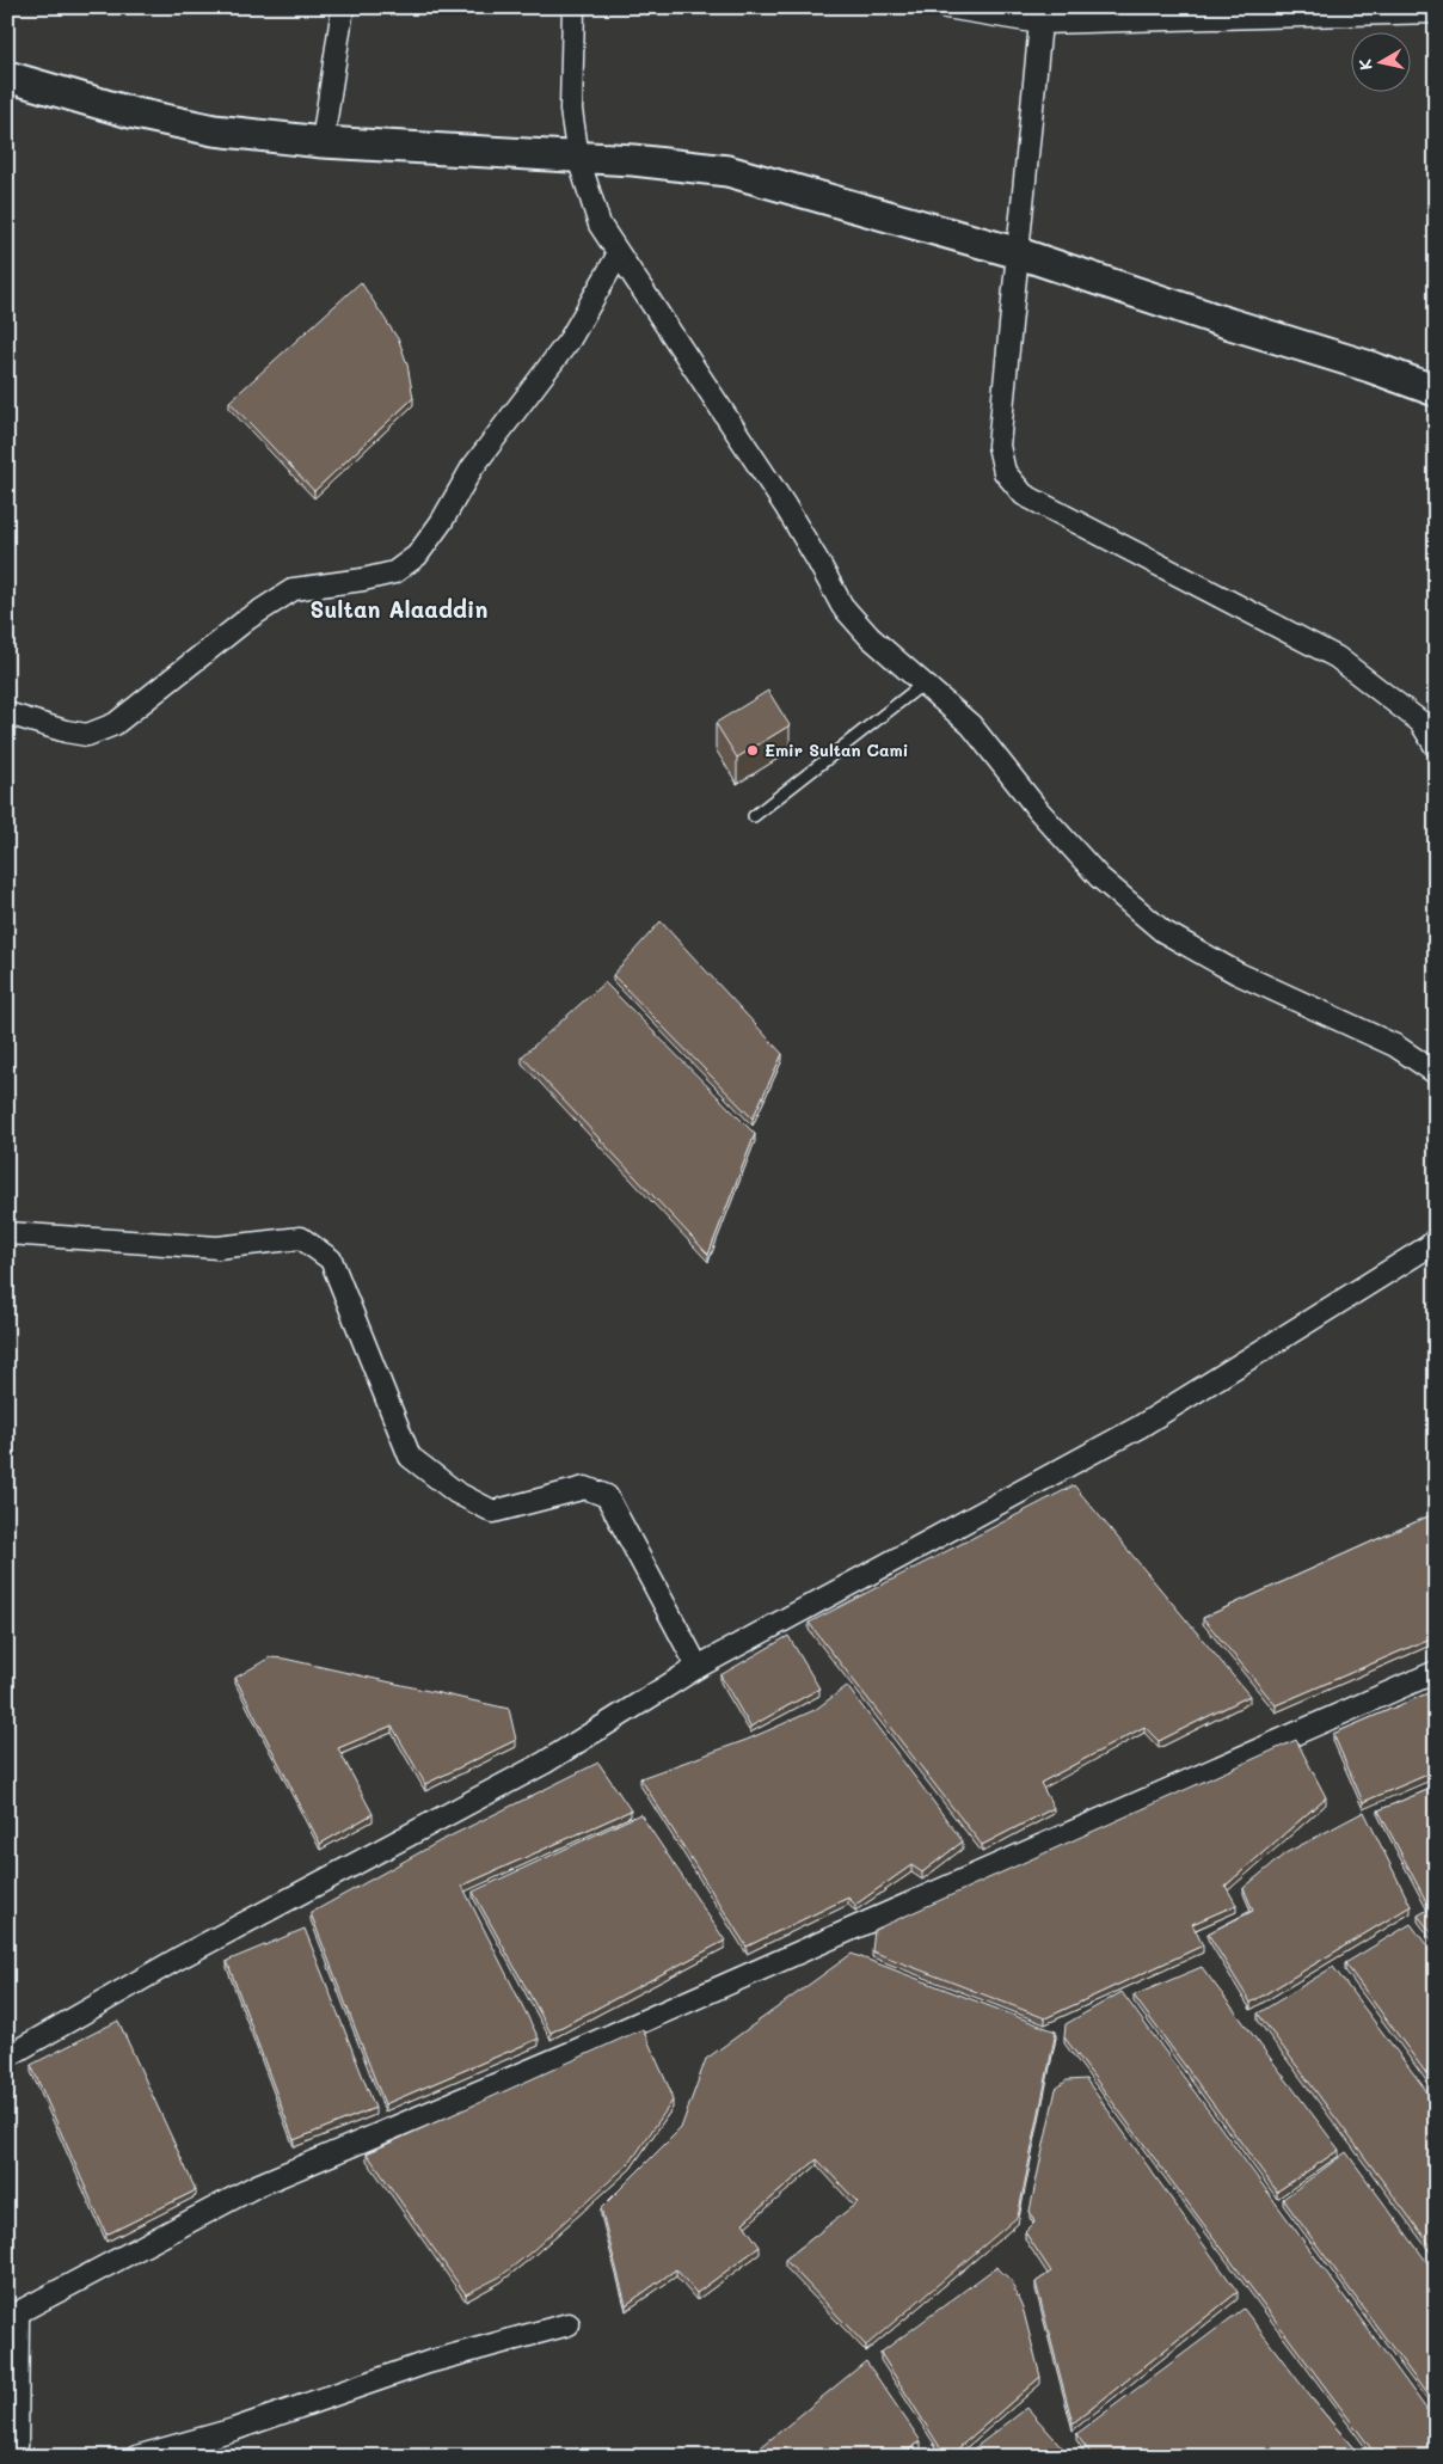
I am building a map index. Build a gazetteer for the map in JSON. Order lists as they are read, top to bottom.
{
  "districts": ["Sultan Alaaddin"],
  "places": ["Emir Sultan Cami"],
  "north": "left"
}
